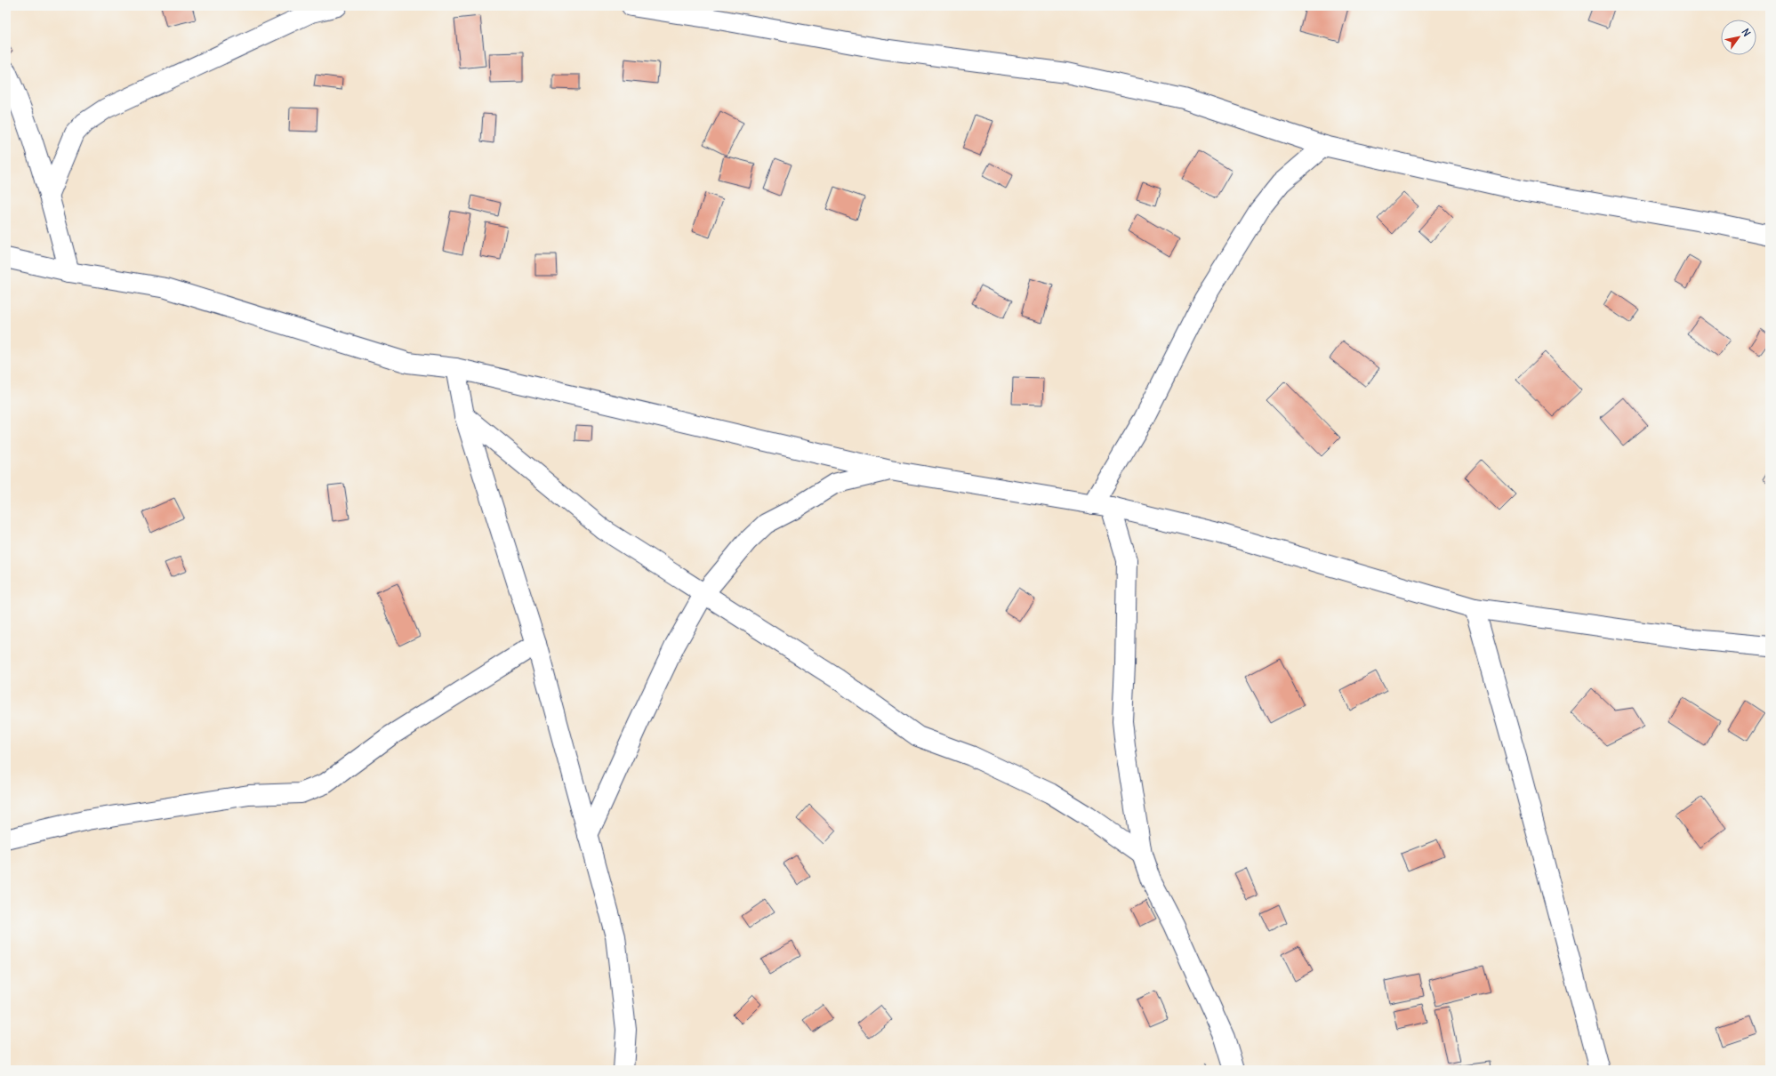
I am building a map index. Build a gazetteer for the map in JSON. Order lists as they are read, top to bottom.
{
  "north": "top right"
}
